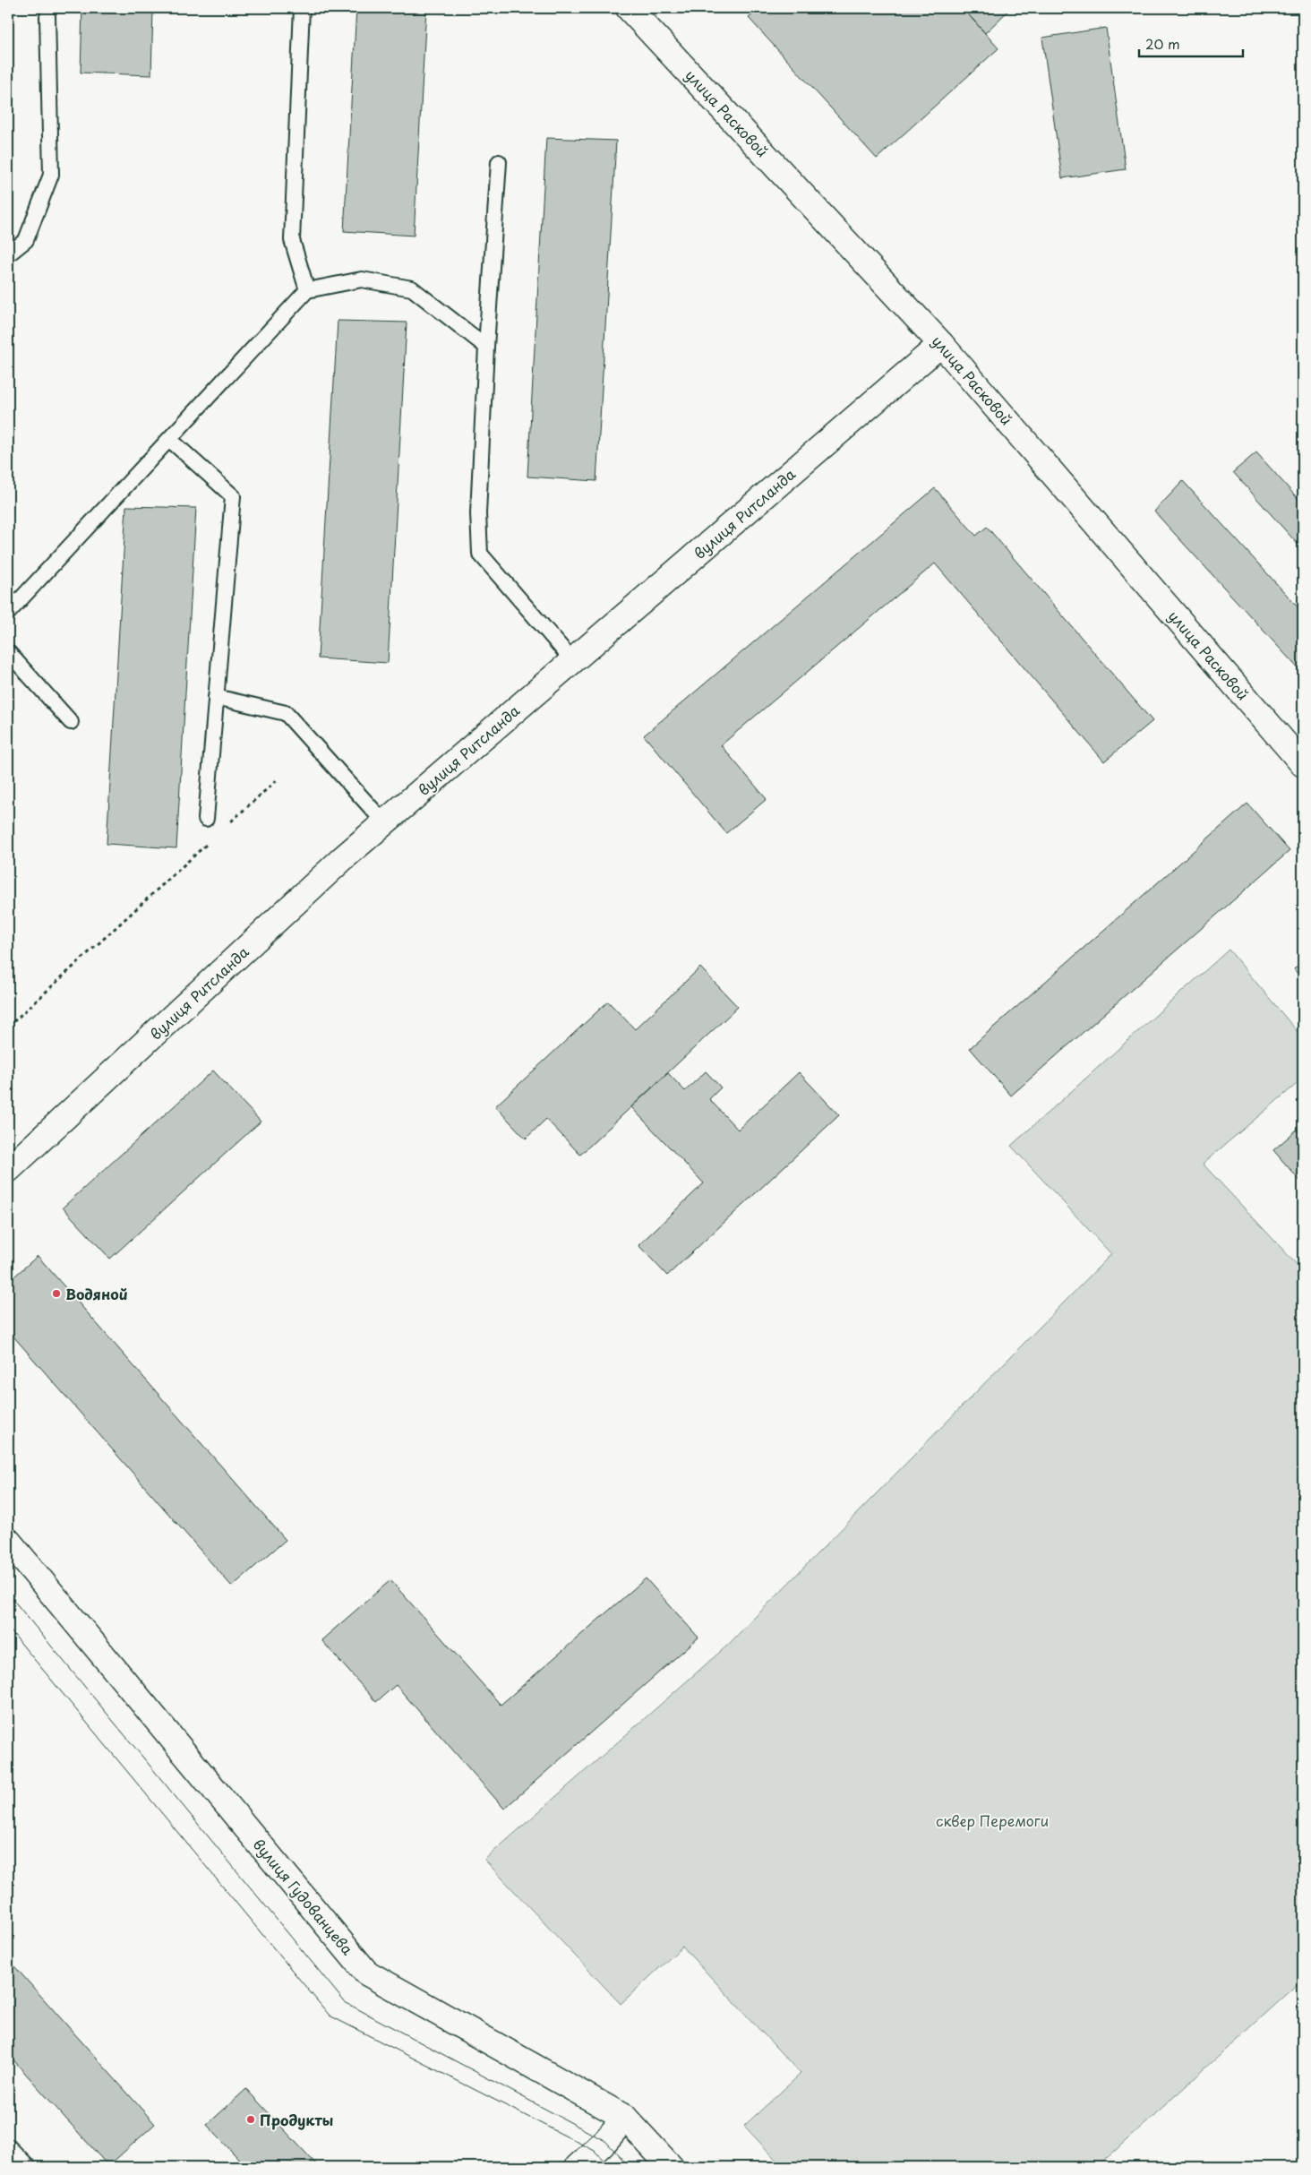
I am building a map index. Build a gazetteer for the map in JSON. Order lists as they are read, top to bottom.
{
  "streets": {
    "street": ["улица Расковой", "вулиця Ритсланда", "вулиця Гудованцева"]
  },
  "crossings": [
    ["улица Расковой", "вулиця Ритсланда"]
  ],
  "parks": ["сквер Перемоги"],
  "places": ["Водяной", "Продукты"],
  "scale_bar": "20 m"
}
